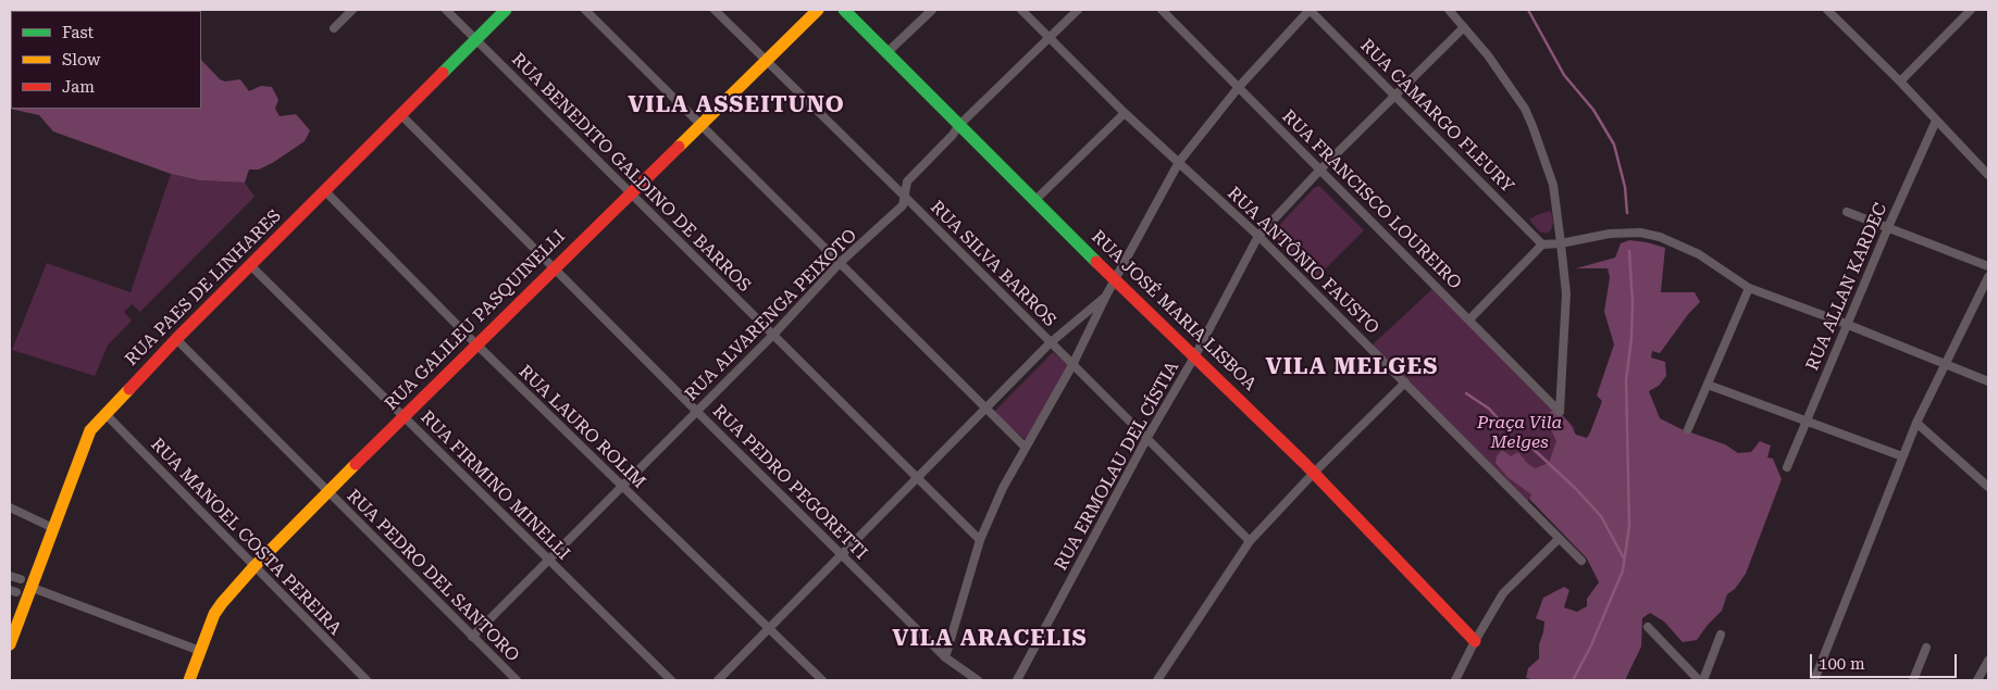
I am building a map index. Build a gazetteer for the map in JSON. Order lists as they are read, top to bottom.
{
  "streets": {
    "street": [
      "RUA CAMARGO FLEURY",
      "RUA BENEDITO GALDINO DE BARROS",
      "RUA FRANCISCO LOUREIRO",
      "RUA ANTÔNIO FAUSTO",
      "RUA SILVA BARROS",
      "RUA ALLAN KARDEC",
      "RUA PAES DE LINHARES",
      "RUA JOSÉ MARIA LISBOA",
      "RUA ALVARENGA PEIXOTO",
      "RUA GALILEU PASQUINELLI",
      "RUA LAURO ROLIM",
      "RUA ERMOLAU DEL CÍSTIA",
      "RUA PEDRO PEGORETTI",
      "RUA FIRMINO MINELLI",
      "RUA MANOEL COSTA PEREIRA",
      "RUA PEDRO DEL SANTORO"
    ]
  },
  "crossings": [
    ["RUA CAMARGO FLEURY", "RUA ERMOLAU DEL CÍSTIA"],
    ["RUA BENEDITO GALDINO DE BARROS", "RUA PAES DE LINHARES"],
    ["RUA BENEDITO GALDINO DE BARROS", "RUA ALVARENGA PEIXOTO"],
    ["RUA BENEDITO GALDINO DE BARROS", "RUA GALILEU PASQUINELLI"],
    ["RUA FRANCISCO LOUREIRO", "RUA ERMOLAU DEL CÍSTIA"],
    ["RUA ANTÔNIO FAUSTO", "RUA ALVARENGA PEIXOTO"],
    ["RUA ANTÔNIO FAUSTO", "RUA ERMOLAU DEL CÍSTIA"],
    ["RUA SILVA BARROS", "RUA ALVARENGA PEIXOTO"],
    ["RUA SILVA BARROS", "RUA GALILEU PASQUINELLI"],
    ["RUA SILVA BARROS", "RUA ERMOLAU DEL CÍSTIA"],
    ["RUA PAES DE LINHARES", "RUA LAURO ROLIM"],
    ["RUA PAES DE LINHARES", "RUA PEDRO PEGORETTI"],
    ["RUA PAES DE LINHARES", "RUA FIRMINO MINELLI"],
    ["RUA PAES DE LINHARES", "RUA MANOEL COSTA PEREIRA"],
    ["RUA PAES DE LINHARES", "RUA PEDRO DEL SANTORO"],
    ["RUA JOSÉ MARIA LISBOA", "RUA ALVARENGA PEIXOTO"],
    ["RUA JOSÉ MARIA LISBOA", "RUA ERMOLAU DEL CÍSTIA"],
    ["RUA ALVARENGA PEIXOTO", "RUA LAURO ROLIM"],
    ["RUA ALVARENGA PEIXOTO", "RUA PEDRO PEGORETTI"],
    ["RUA ALVARENGA PEIXOTO", "RUA FIRMINO MINELLI"],
    ["RUA ALVARENGA PEIXOTO", "RUA PEDRO DEL SANTORO"],
    ["RUA GALILEU PASQUINELLI", "RUA LAURO ROLIM"],
    ["RUA GALILEU PASQUINELLI", "RUA PEDRO PEGORETTI"],
    ["RUA GALILEU PASQUINELLI", "RUA FIRMINO MINELLI"],
    ["RUA GALILEU PASQUINELLI", "RUA MANOEL COSTA PEREIRA"],
    ["RUA GALILEU PASQUINELLI", "RUA PEDRO DEL SANTORO"]
  ],
  "districts": ["VILA ASSEITUNO", "VILA MELGES", "VILA ARACELIS"],
  "parks": ["Praça Vila Melges"],
  "legend": ["Fast", "Slow", "Jam"],
  "scale_bar": "100 m"
}
